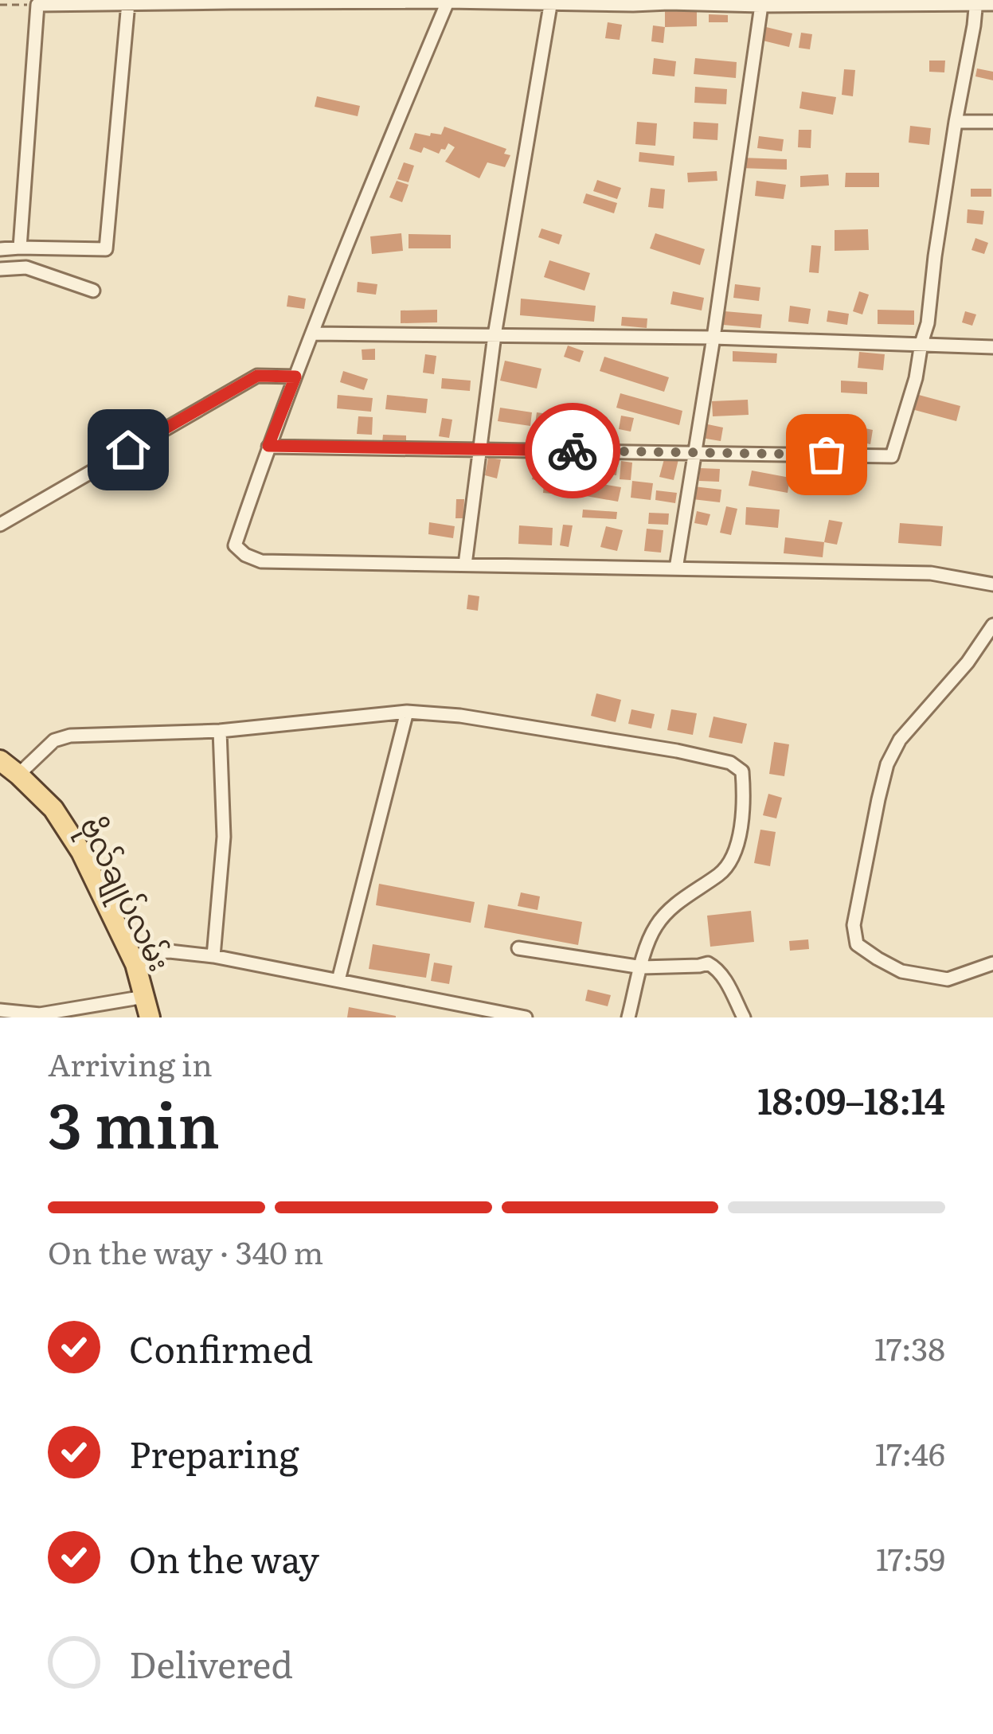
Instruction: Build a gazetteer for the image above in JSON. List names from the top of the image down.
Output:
{
  "streets": {
    "main road": ["ဗိုလ်ချုပ်လမ်း"]
  },
  "page": {
    "heading": ["3 min", "Arriving in", "18:09–18:14"],
    "bar": "On the way · 340 m",
    "list": [
      ["Confirmed", "17:38"],
      ["Preparing", "17:46"],
      ["On the way", "17:59"],
      "Delivered"
    ]
  }
}
